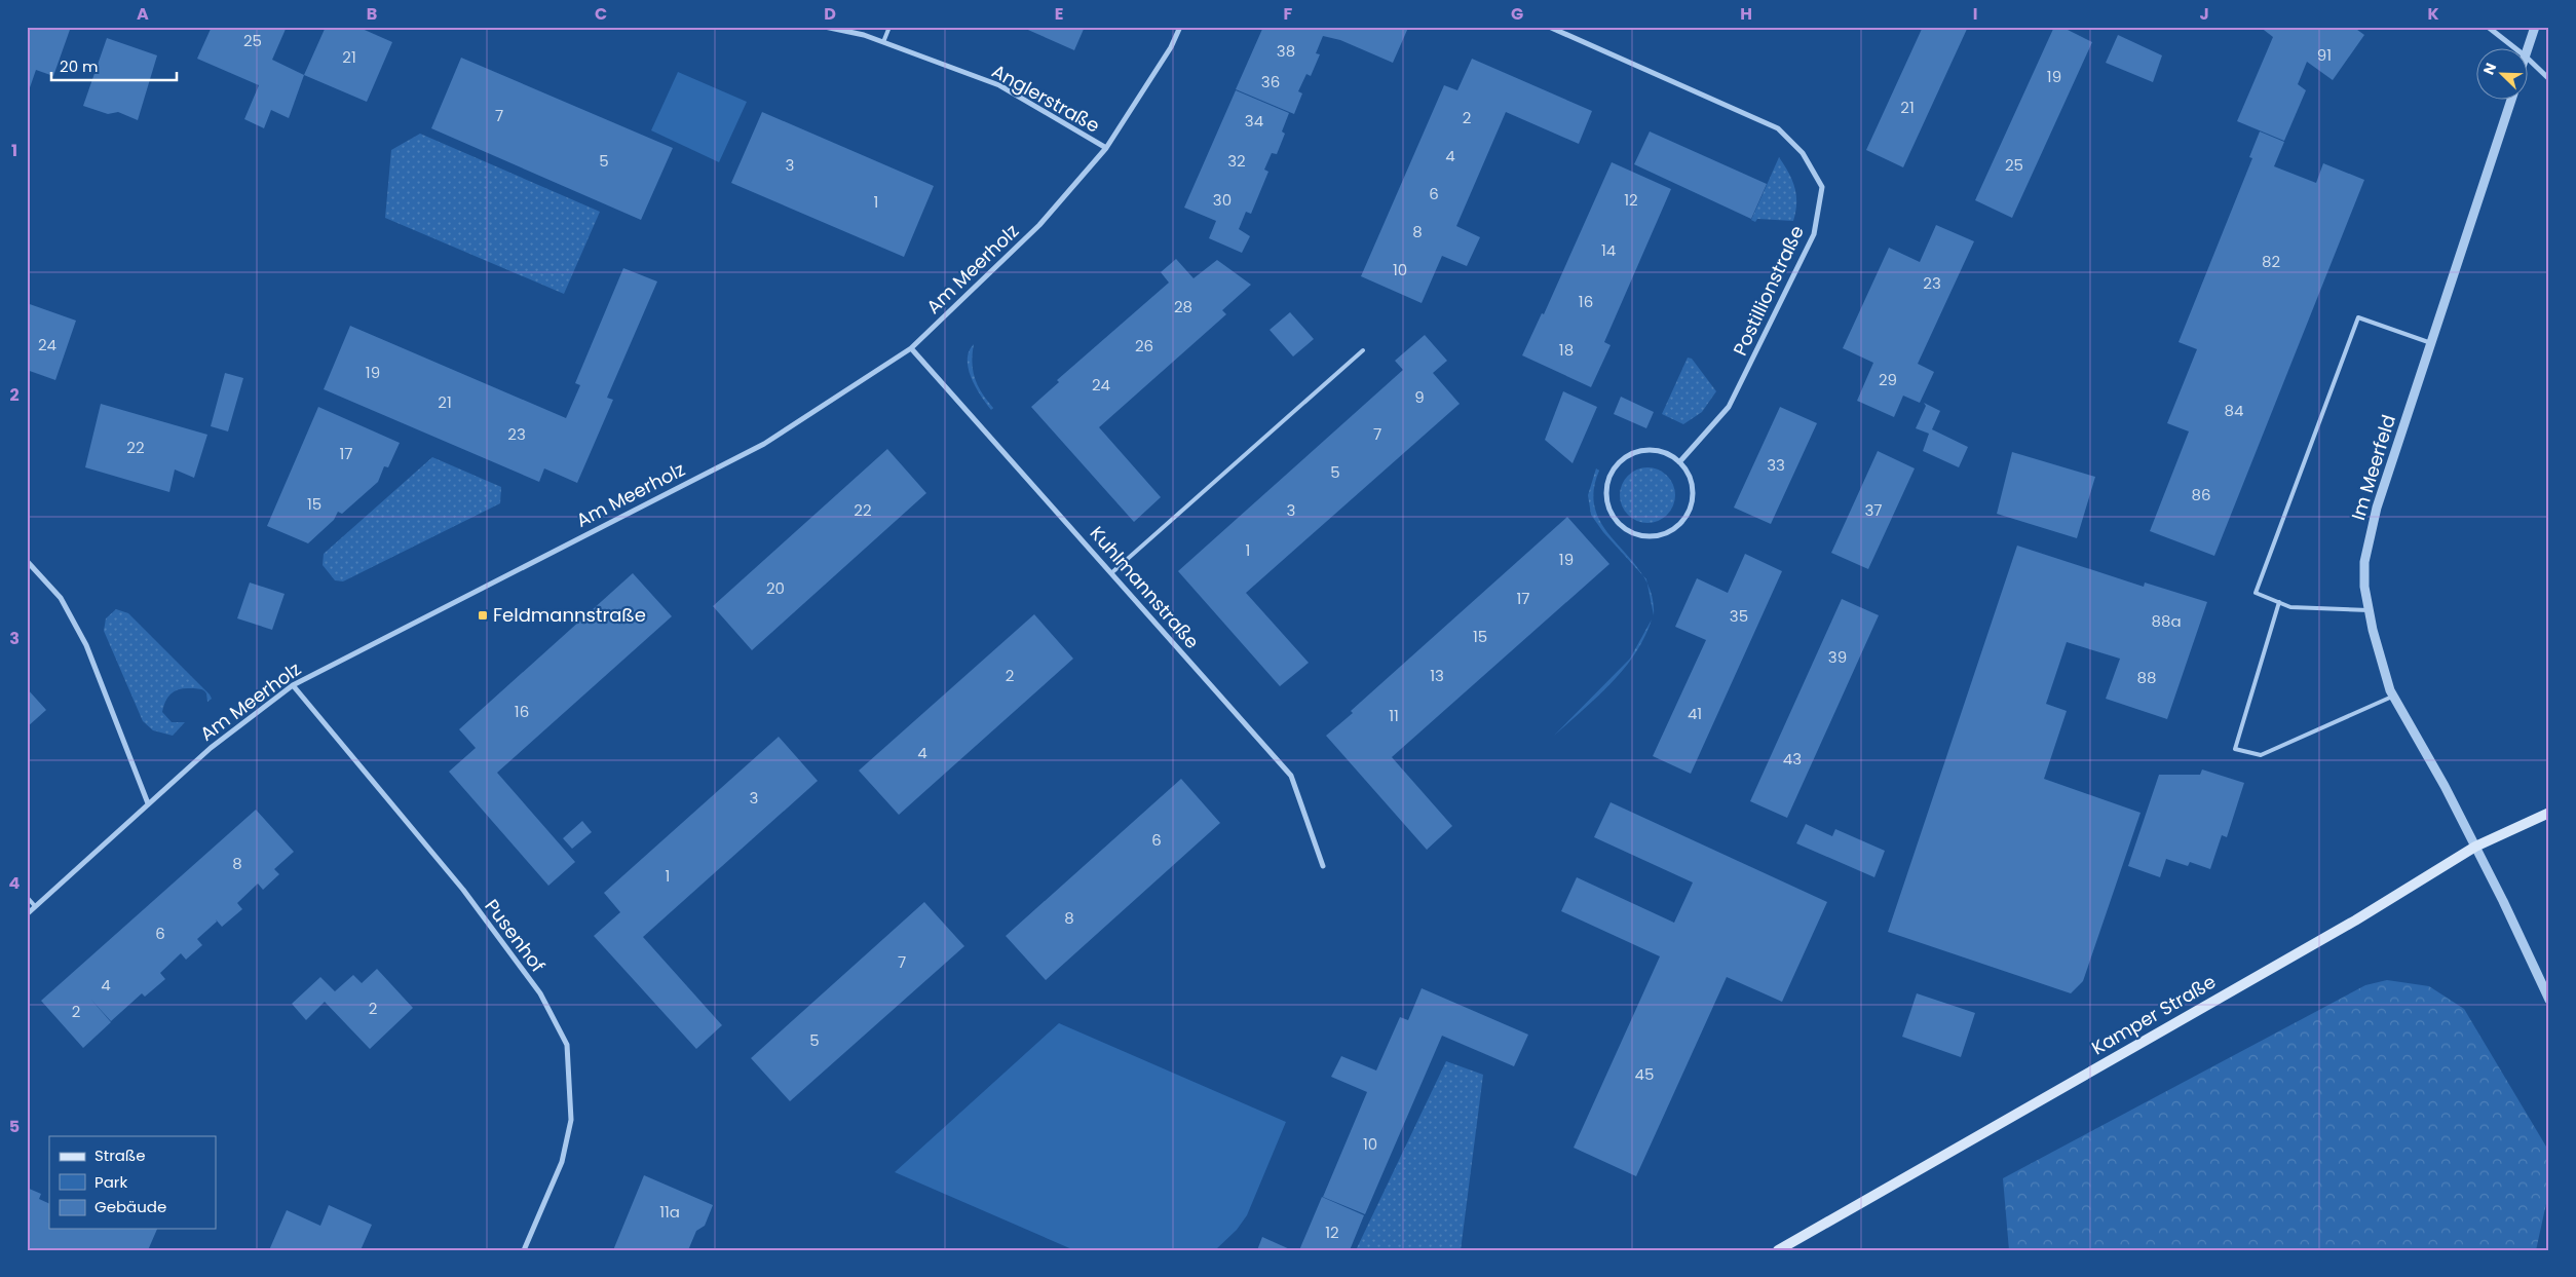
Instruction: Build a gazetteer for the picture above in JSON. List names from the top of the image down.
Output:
{
  "streets": {
    "main road": ["Kamper Straße"],
    "street": [
      "Anglerstraße",
      "Am Meerholz",
      "Postillionstraße",
      "Im Meerfeld",
      "Kuhlmannstraße",
      "Pusenhof"
    ]
  },
  "crossings": [
    ["Anglerstraße", "Am Meerholz"],
    ["Am Meerholz", "Kuhlmannstraße"],
    ["Am Meerholz", "Pusenhof"],
    ["Im Meerfeld", "Kamper Straße"]
  ],
  "places": {
    "transit": ["Feldmannstraße"]
  },
  "house_numbers": [
    "25",
    "38",
    "91",
    "21",
    "19",
    "36",
    "21",
    "7",
    "2",
    "34",
    "4",
    "5",
    "32",
    "3",
    "25",
    "6",
    "30",
    "12",
    "1",
    "8",
    "14",
    "82",
    "10",
    "23",
    "16",
    "28",
    "24",
    "26",
    "18",
    "19",
    "29",
    "24",
    "9",
    "21",
    "84",
    "23",
    "7",
    "22",
    "17",
    "33",
    "5",
    "86",
    "15",
    "22",
    "3",
    "37",
    "1",
    "19",
    "20",
    "17",
    "35",
    "88a",
    "15",
    "39",
    "2",
    "13",
    "88",
    "16",
    "41",
    "11",
    "4",
    "43",
    "3",
    "6",
    "8",
    "1",
    "8",
    "6",
    "7",
    "4",
    "2",
    "2",
    "5",
    "45",
    "10",
    "11a",
    "12"
  ],
  "legend": ["Straße", "Park", "Gebäude"],
  "scale_bar": "20 m",
  "north": "top left",
  "grid": {
    "columns": [
      "A",
      "B",
      "C",
      "D",
      "E",
      "F",
      "G",
      "H",
      "I",
      "J",
      "K"
    ],
    "rows": [
      "1",
      "2",
      "3",
      "4",
      "5"
    ]
  }
}
